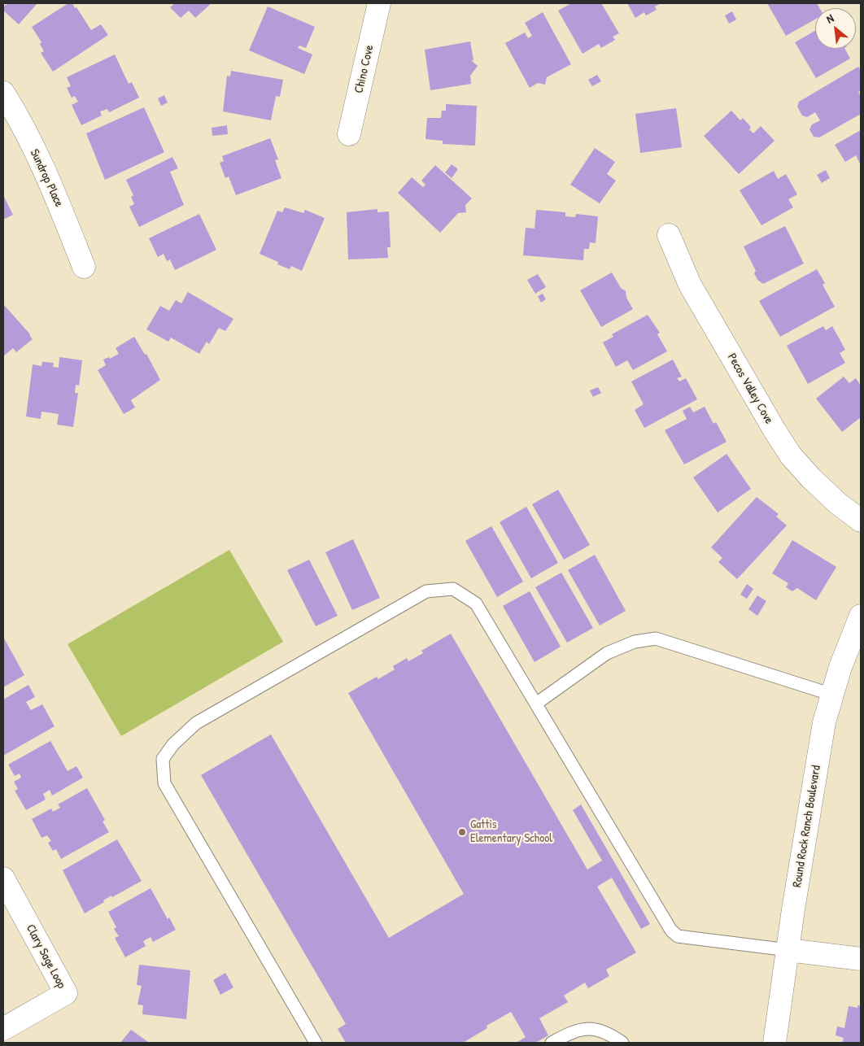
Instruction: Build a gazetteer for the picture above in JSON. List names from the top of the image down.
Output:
{
  "streets": {
    "street": [
      "Chino Cove",
      "Sundrop Place",
      "Pecos Valley Cove",
      "Round Rock Ranch Boulevard",
      "Clary Sage Loop"
    ]
  },
  "places": ["Gattis Elementary School"],
  "north": "top left"
}
